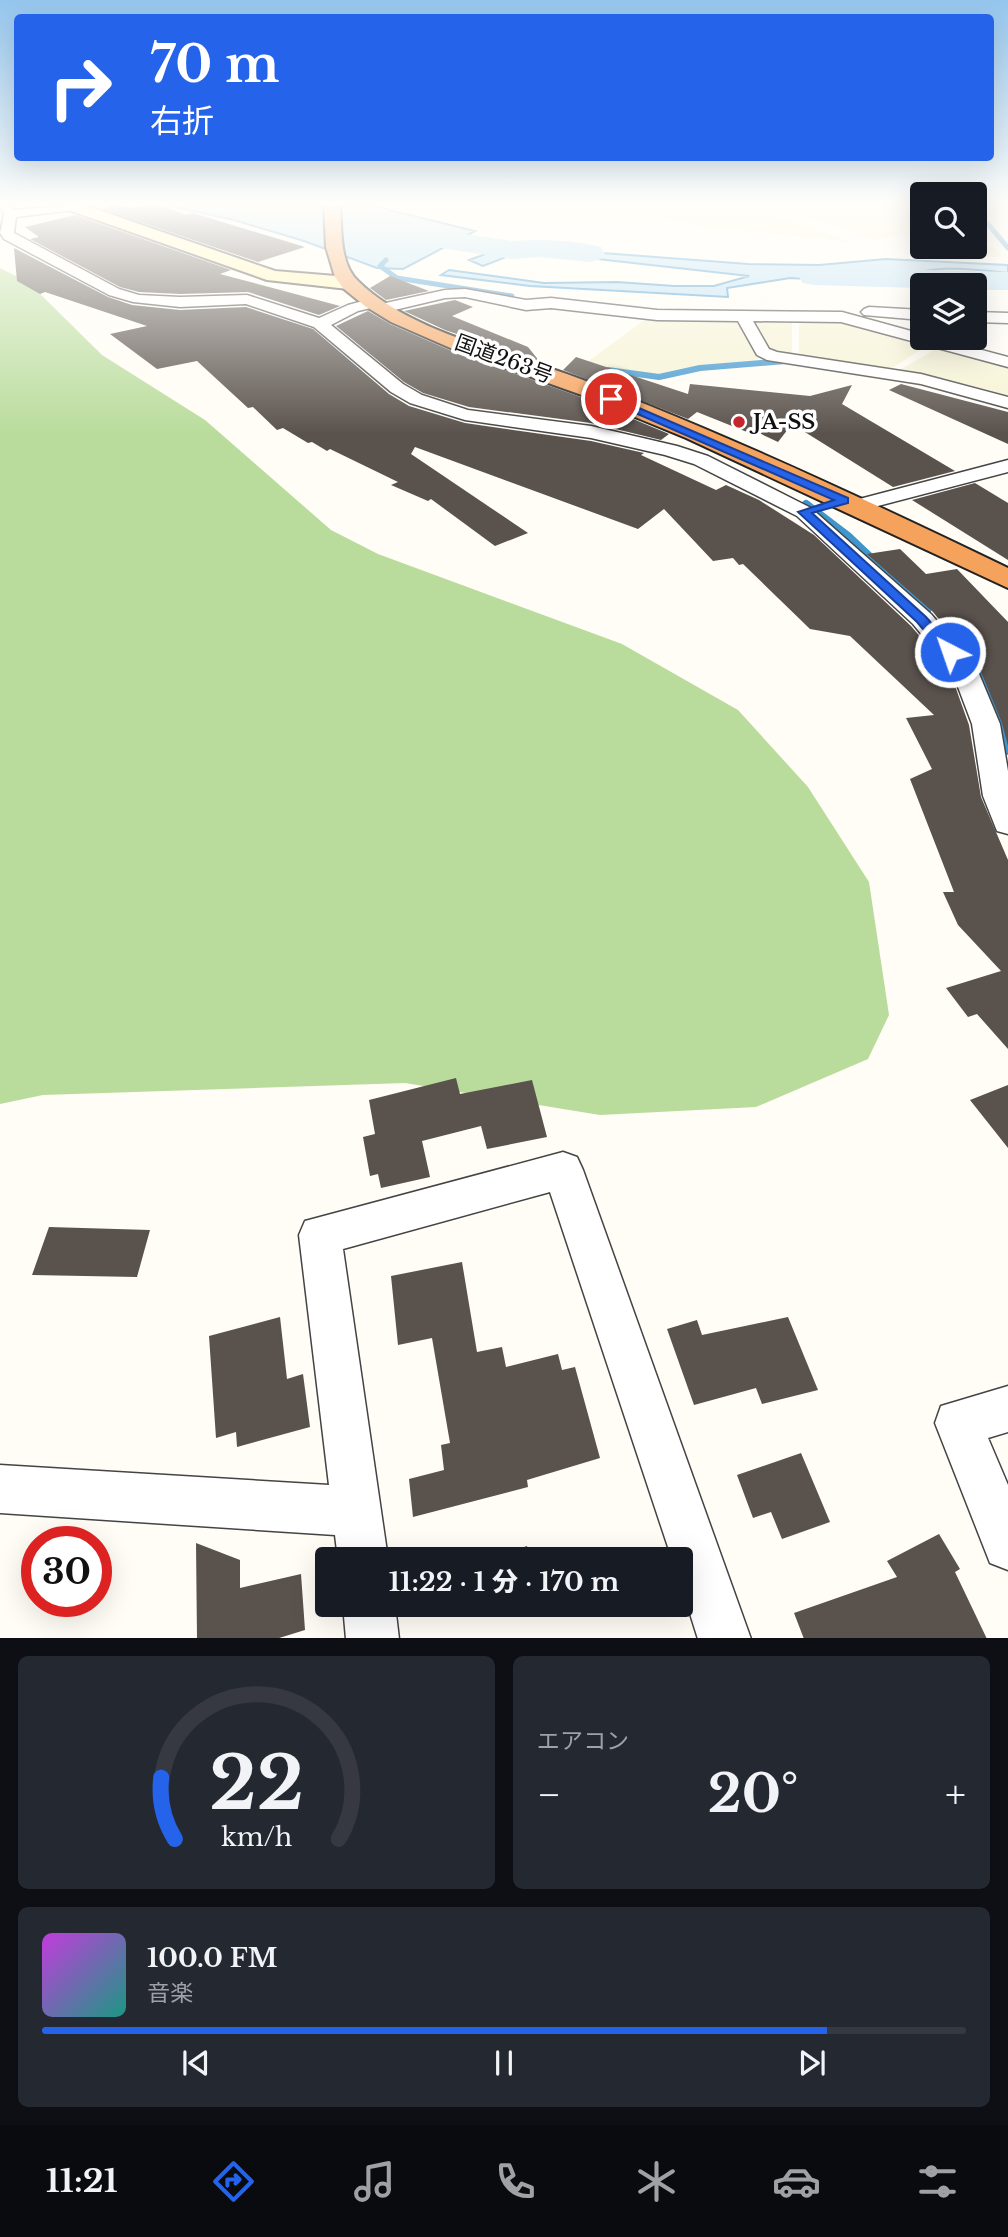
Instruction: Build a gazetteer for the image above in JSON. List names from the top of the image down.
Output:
{
  "streets": {
    "highway": ["国道263号"]
  },
  "places": ["JA-SS"],
  "page": {
    "turn": ["70 m", "右折"],
    "limit": "30",
    "trip": "11:22 · 1 分 · 170 m",
    "tile": "エアコン",
    "heat": ["−", "20°", "+"],
    "song": ["100.0 FM", "音楽"],
    "tabs": "11:21",
    "gauge": ["22", "km/h"]
  }
}
